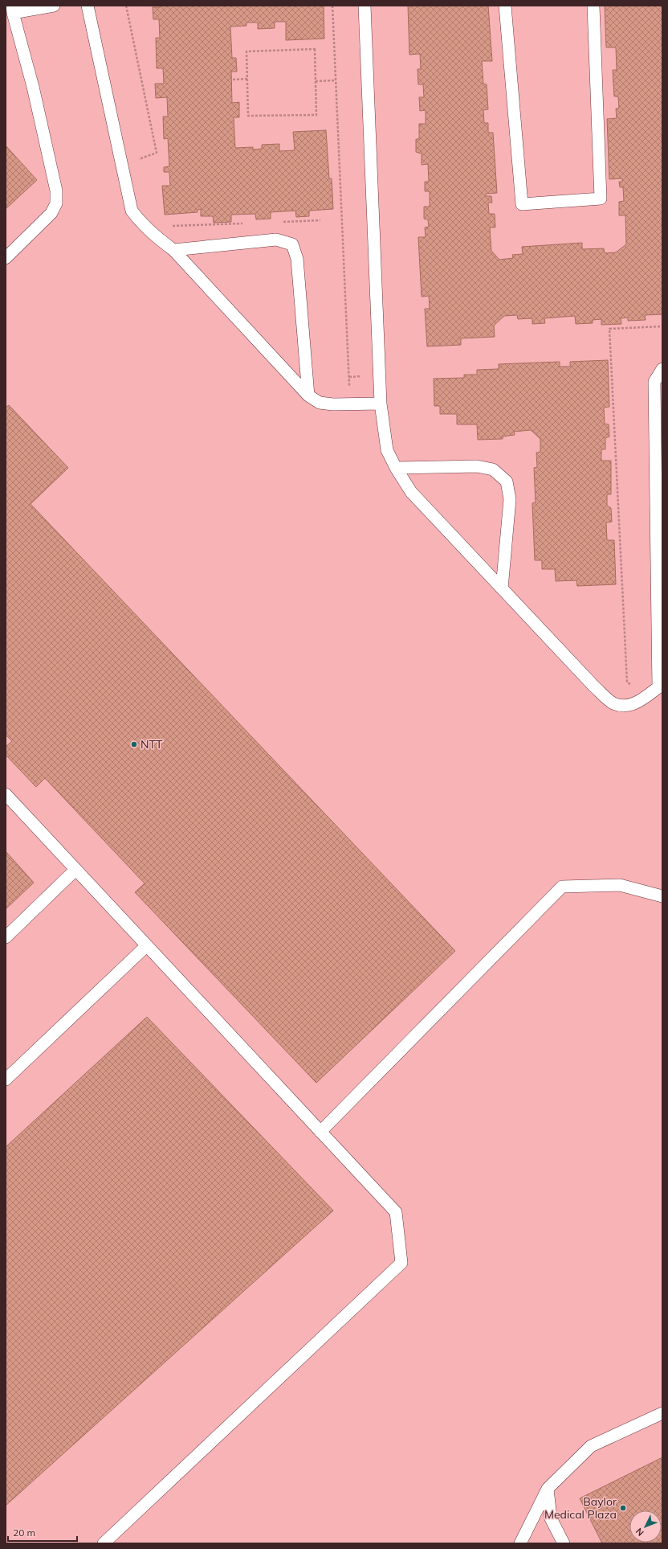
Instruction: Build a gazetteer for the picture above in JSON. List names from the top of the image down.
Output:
{
  "places": ["NTT", "Baylor Medical Plaza"],
  "scale_bar": "20 m",
  "north": "bottom left"
}
